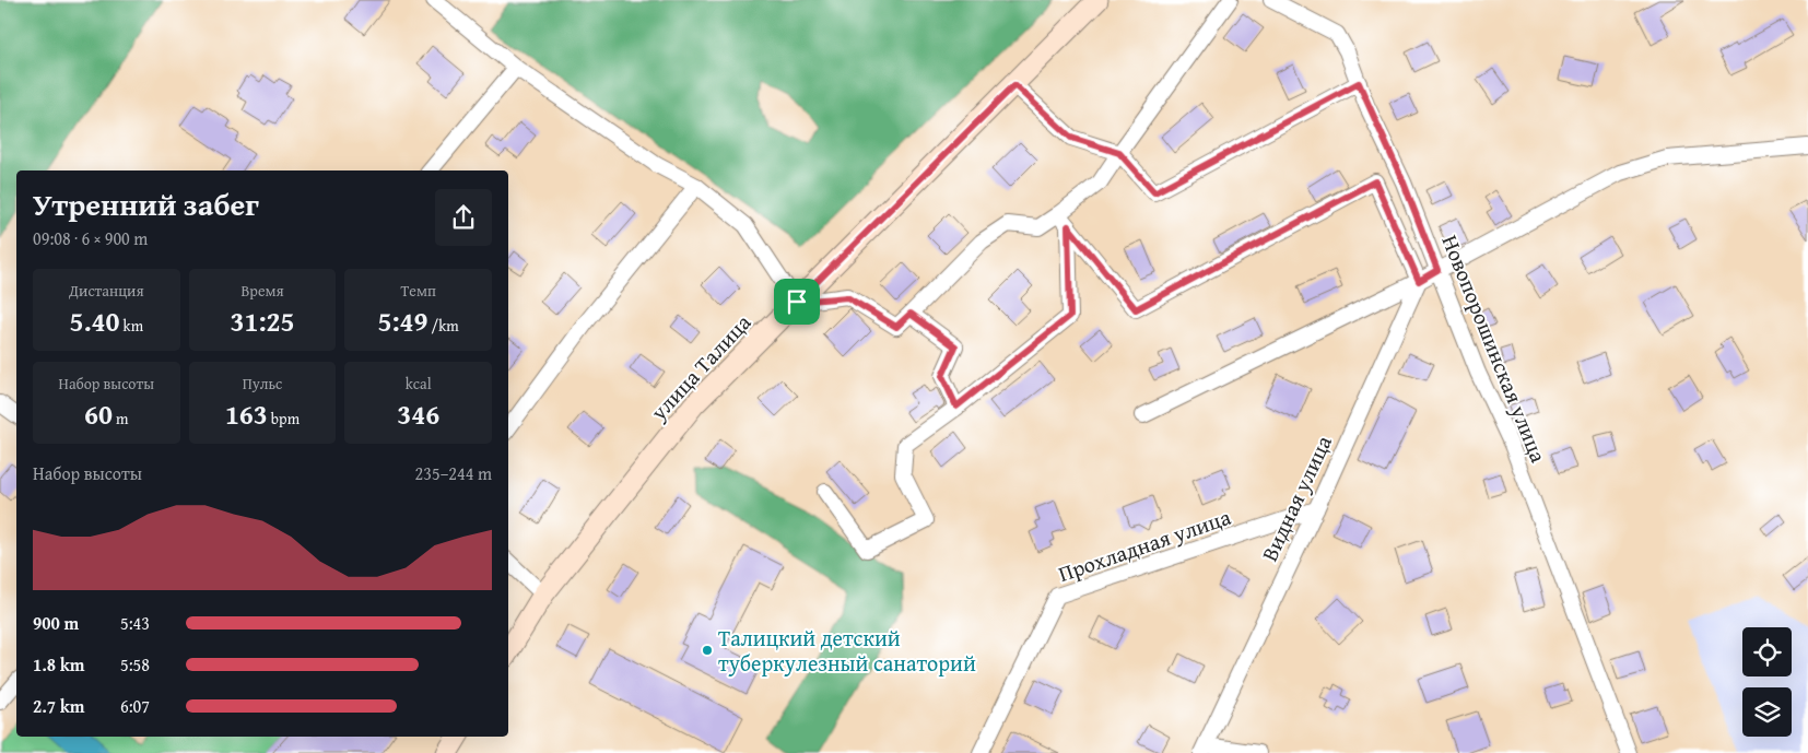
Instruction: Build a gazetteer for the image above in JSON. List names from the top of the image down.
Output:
{
  "streets": {
    "street": [
      "Новопорошинская улица",
      "улица Талица",
      "Видная улица",
      "Прохладная улица"
    ]
  },
  "crossings": [
    ["Видная улица", "Прохладная улица"]
  ],
  "places": ["Талицкий детский туберкулезный санаторий"],
  "page": {
    "heading": ["Утренний забег", "09:08 · 6 × 900 m"],
    "stats": [
      ["Дистанция", "5.40 km"],
      ["Время", "31:25"],
      ["Темп", "5:49 /km"],
      ["Набор высоты", "60 m"],
      ["Пульс", "163 bpm"],
      ["kcal", "346"]
    ],
    "chart": ["Набор высоты", "235–244 m"],
    "list": [
      {
        "name": "900 m",
        "note": "5:43"
      },
      {
        "name": "1.8 km",
        "note": "5:58"
      },
      {
        "name": "2.7 km",
        "note": "6:07"
      }
    ]
  }
}
